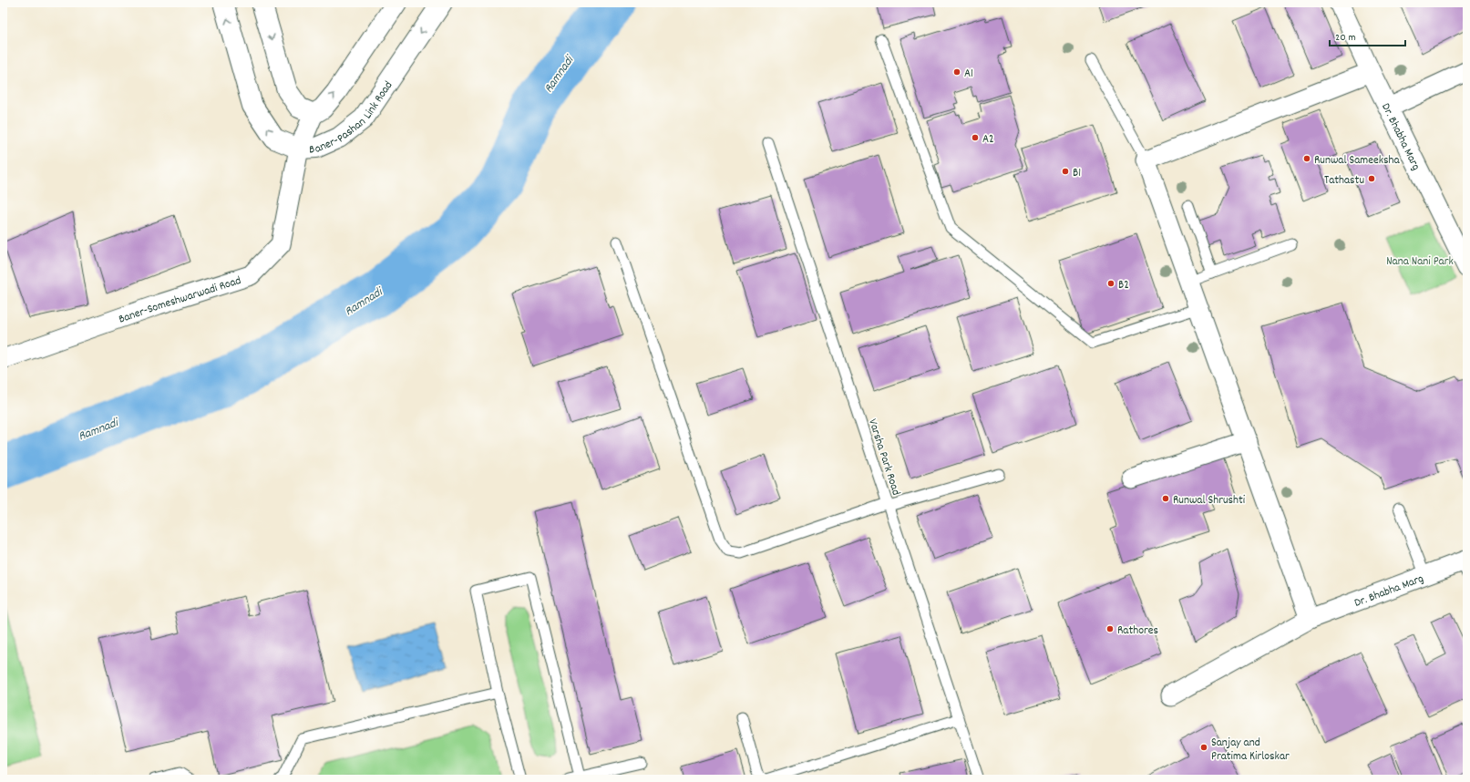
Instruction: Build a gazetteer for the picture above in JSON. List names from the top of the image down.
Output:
{
  "streets": {
    "street": ["Baner-Pashan Link Road", "Dr. Bhabha Marg", "Baner-Someshwarwadi Road"],
    "lane": ["Varsha Park Road"]
  },
  "crossings": [
    ["Baner-Pashan Link Road", "Baner-Someshwarwadi Road"]
  ],
  "water": ["Ramnadi"],
  "parks": ["Nana Nani Park"],
  "places": [
    "A1",
    "A2",
    "Runwal Sameeksha",
    "B1",
    "Tathastu",
    "B2",
    "Runwal Shrushti",
    "Rathores",
    "Sanjay and Pratima Kirloskar"
  ],
  "scale_bar": "20 m"
}
